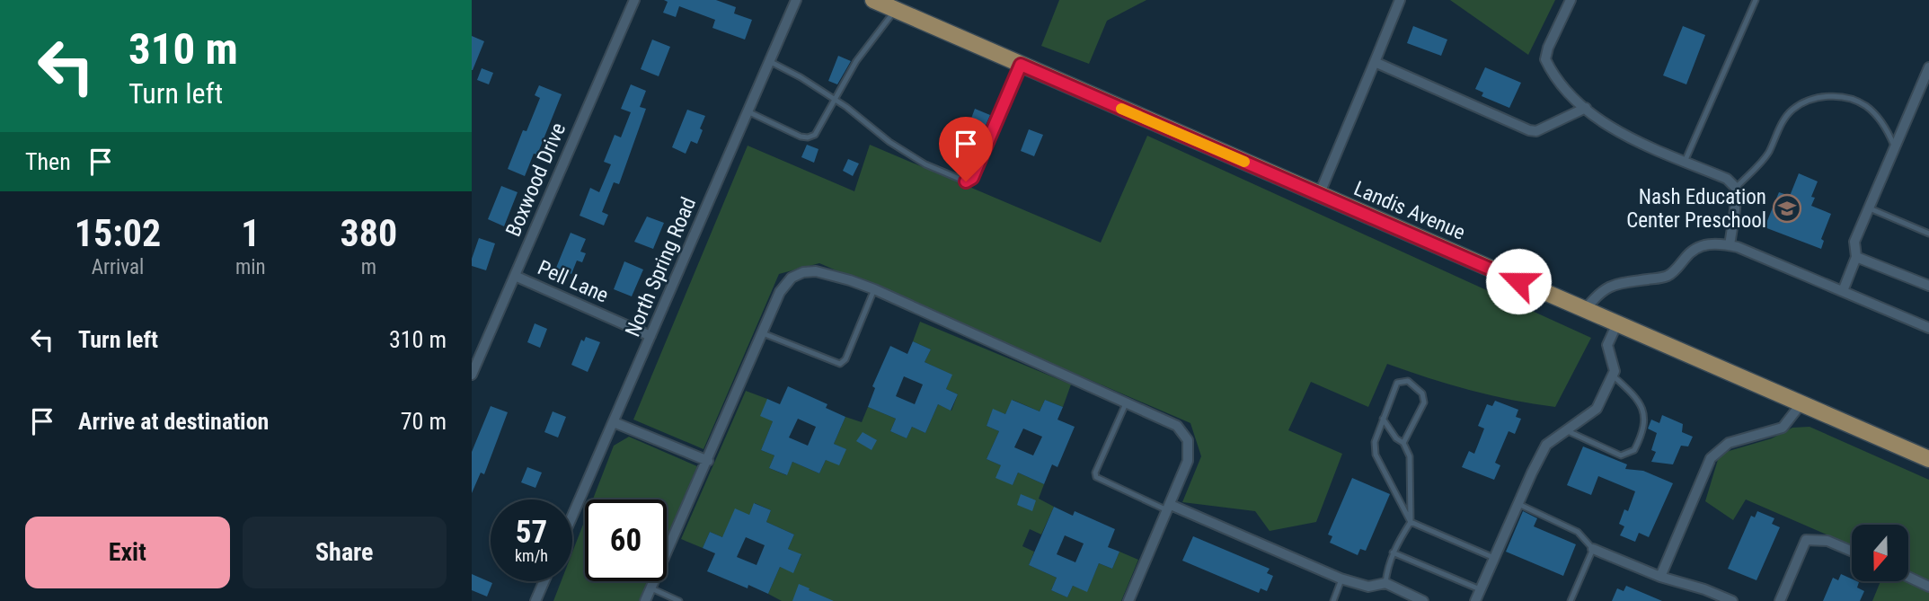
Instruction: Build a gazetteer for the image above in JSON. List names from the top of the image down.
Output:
{
  "streets": {
    "main road": ["Landis Avenue"],
    "street": ["Boxwood Drive", "North Spring Road", "Pell Lane"]
  },
  "crossings": [
    ["Boxwood Drive", "Pell Lane"],
    ["North Spring Road", "Pell Lane"]
  ],
  "places": {
    "school or university": ["Nash Education Center Preschool"]
  },
  "north": "bottom",
  "page": {
    "turn": ["310 m", "Turn left"],
    "then": "Then",
    "eta": [
      "15:02",
      "Arrival",
      "1",
      "min",
      "380",
      "m"
    ],
    "list": [
      {
        "name": "Turn left",
        "value": "310 m"
      },
      {
        "name": "Arrive at destination",
        "value": "70 m"
      }
    ],
    "speed": "57 km/h",
    "limit": "60",
    "buttons": ["Exit", "Share"]
  }
}
